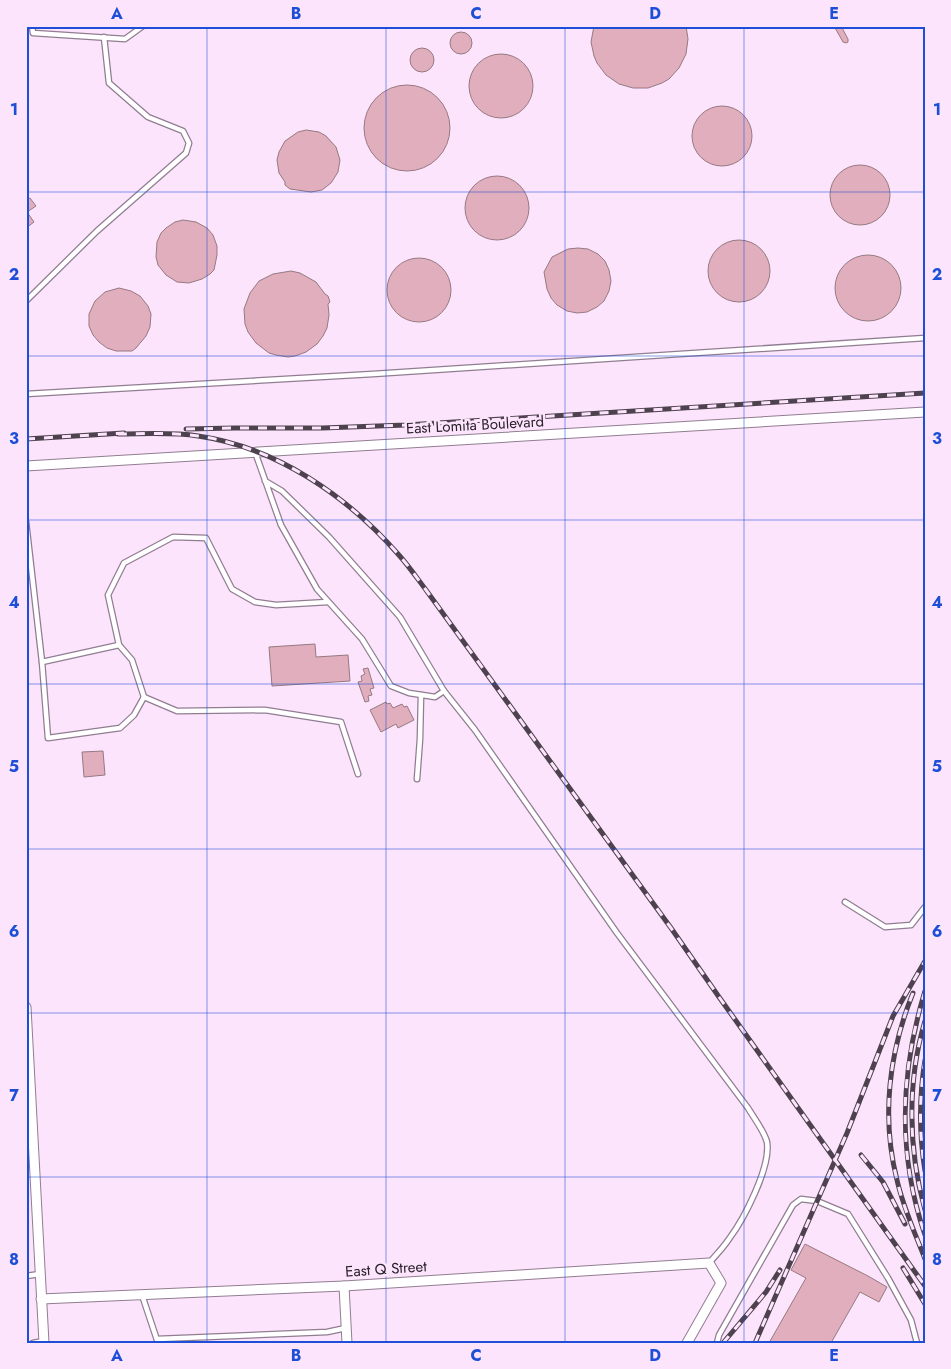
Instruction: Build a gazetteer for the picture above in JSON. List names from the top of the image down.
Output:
{
  "streets": {
    "street": ["East Lomita Boulevard", "East Q Street"]
  },
  "grid": {
    "columns": [
      "A",
      "B",
      "C",
      "D",
      "E"
    ],
    "rows": [
      "1",
      "2",
      "3",
      "4",
      "5",
      "6",
      "7",
      "8"
    ]
  }
}
